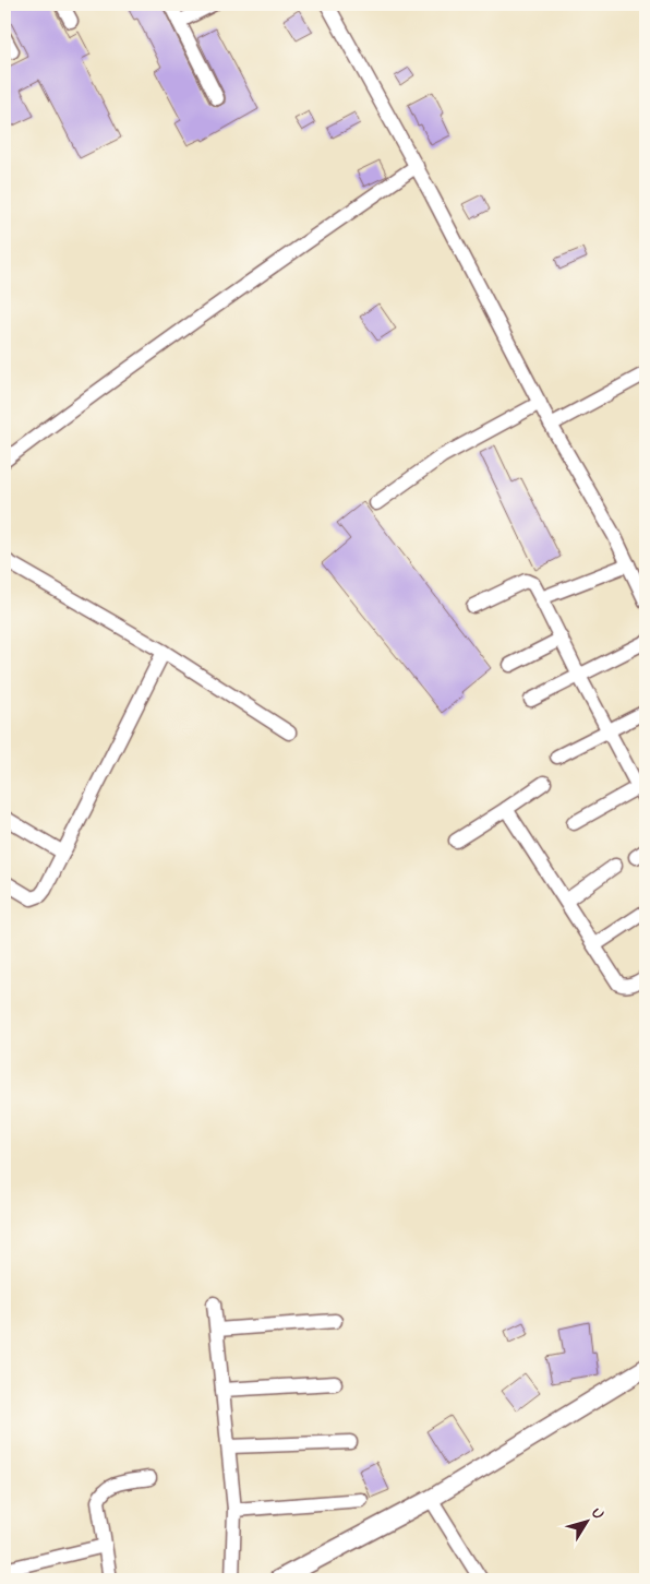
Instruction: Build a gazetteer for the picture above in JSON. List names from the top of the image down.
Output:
{
  "north": "top right"
}
